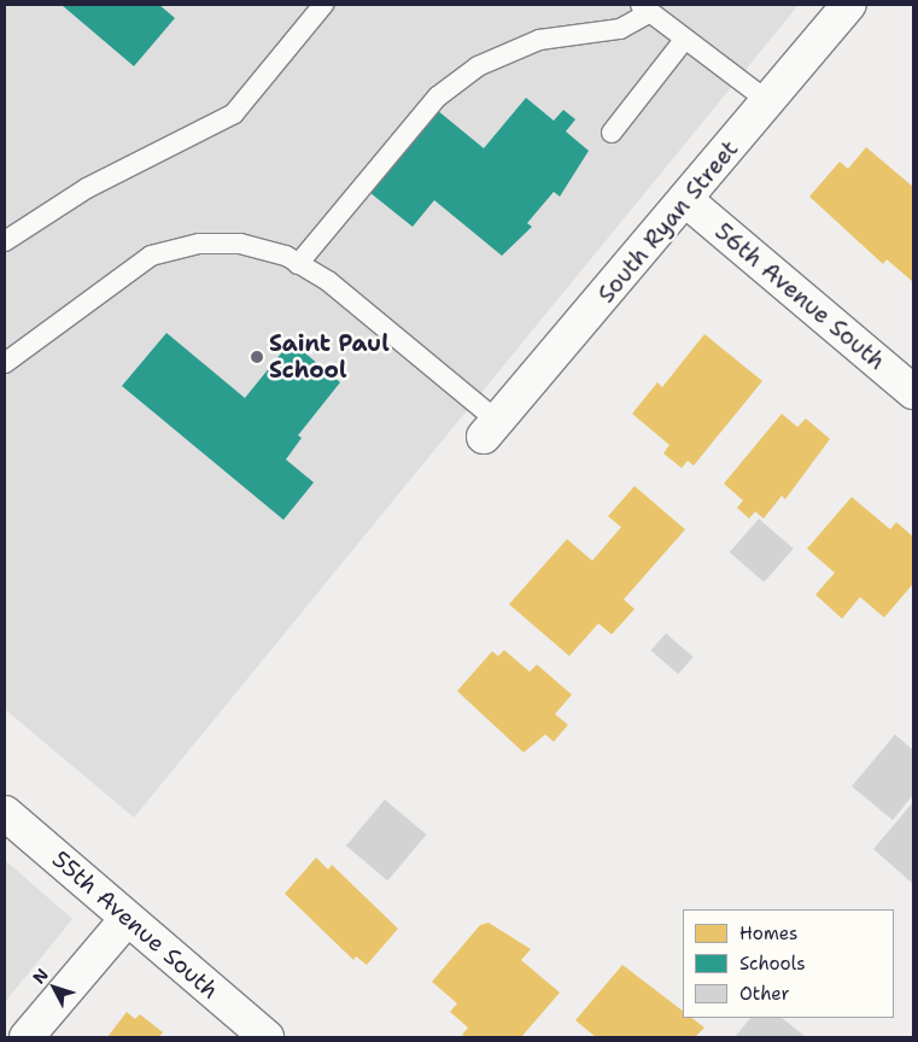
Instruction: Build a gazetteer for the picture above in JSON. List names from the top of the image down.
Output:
{
  "streets": {
    "street": ["South Ryan Street", "56th Avenue South", "55th Avenue South"]
  },
  "crossings": [
    ["South Ryan Street", "56th Avenue South"]
  ],
  "places": ["Saint Paul School"],
  "legend": ["Homes", "Schools", "Other"],
  "north": "top left"
}
